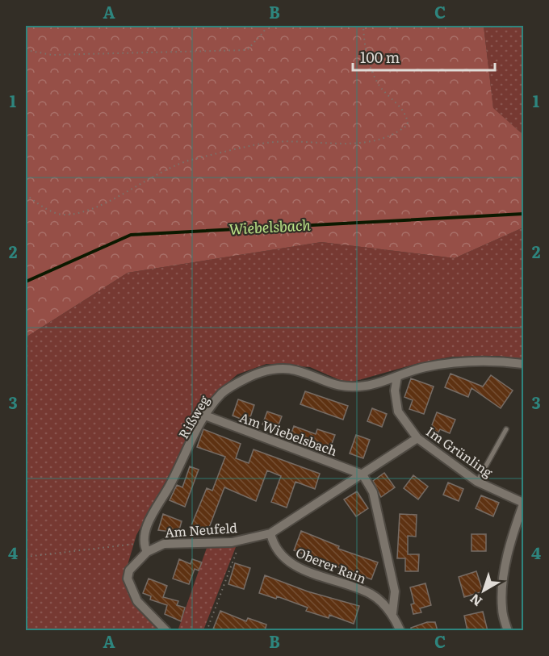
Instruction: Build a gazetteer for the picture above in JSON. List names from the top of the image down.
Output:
{
  "streets": {
    "street": [
      "Rißweg",
      "Am Wiebelsbach",
      "Im Grünling",
      "Am Neufeld",
      "Oberer Rain"
    ]
  },
  "crossings": [
    ["Rißweg", "Am Wiebelsbach"],
    ["Rißweg", "Im Grünling"],
    ["Rißweg", "Am Neufeld"],
    ["Am Wiebelsbach", "Am Neufeld"],
    ["Am Wiebelsbach", "Oberer Rain"],
    ["Im Grünling", "Am Neufeld"],
    ["Am Neufeld", "Oberer Rain"]
  ],
  "water": ["Wiebelsbach"],
  "scale_bar": "100 m",
  "north": "bottom left",
  "grid": {
    "columns": ["A", "B", "C"],
    "rows": [
      "1",
      "2",
      "3",
      "4"
    ]
  }
}
